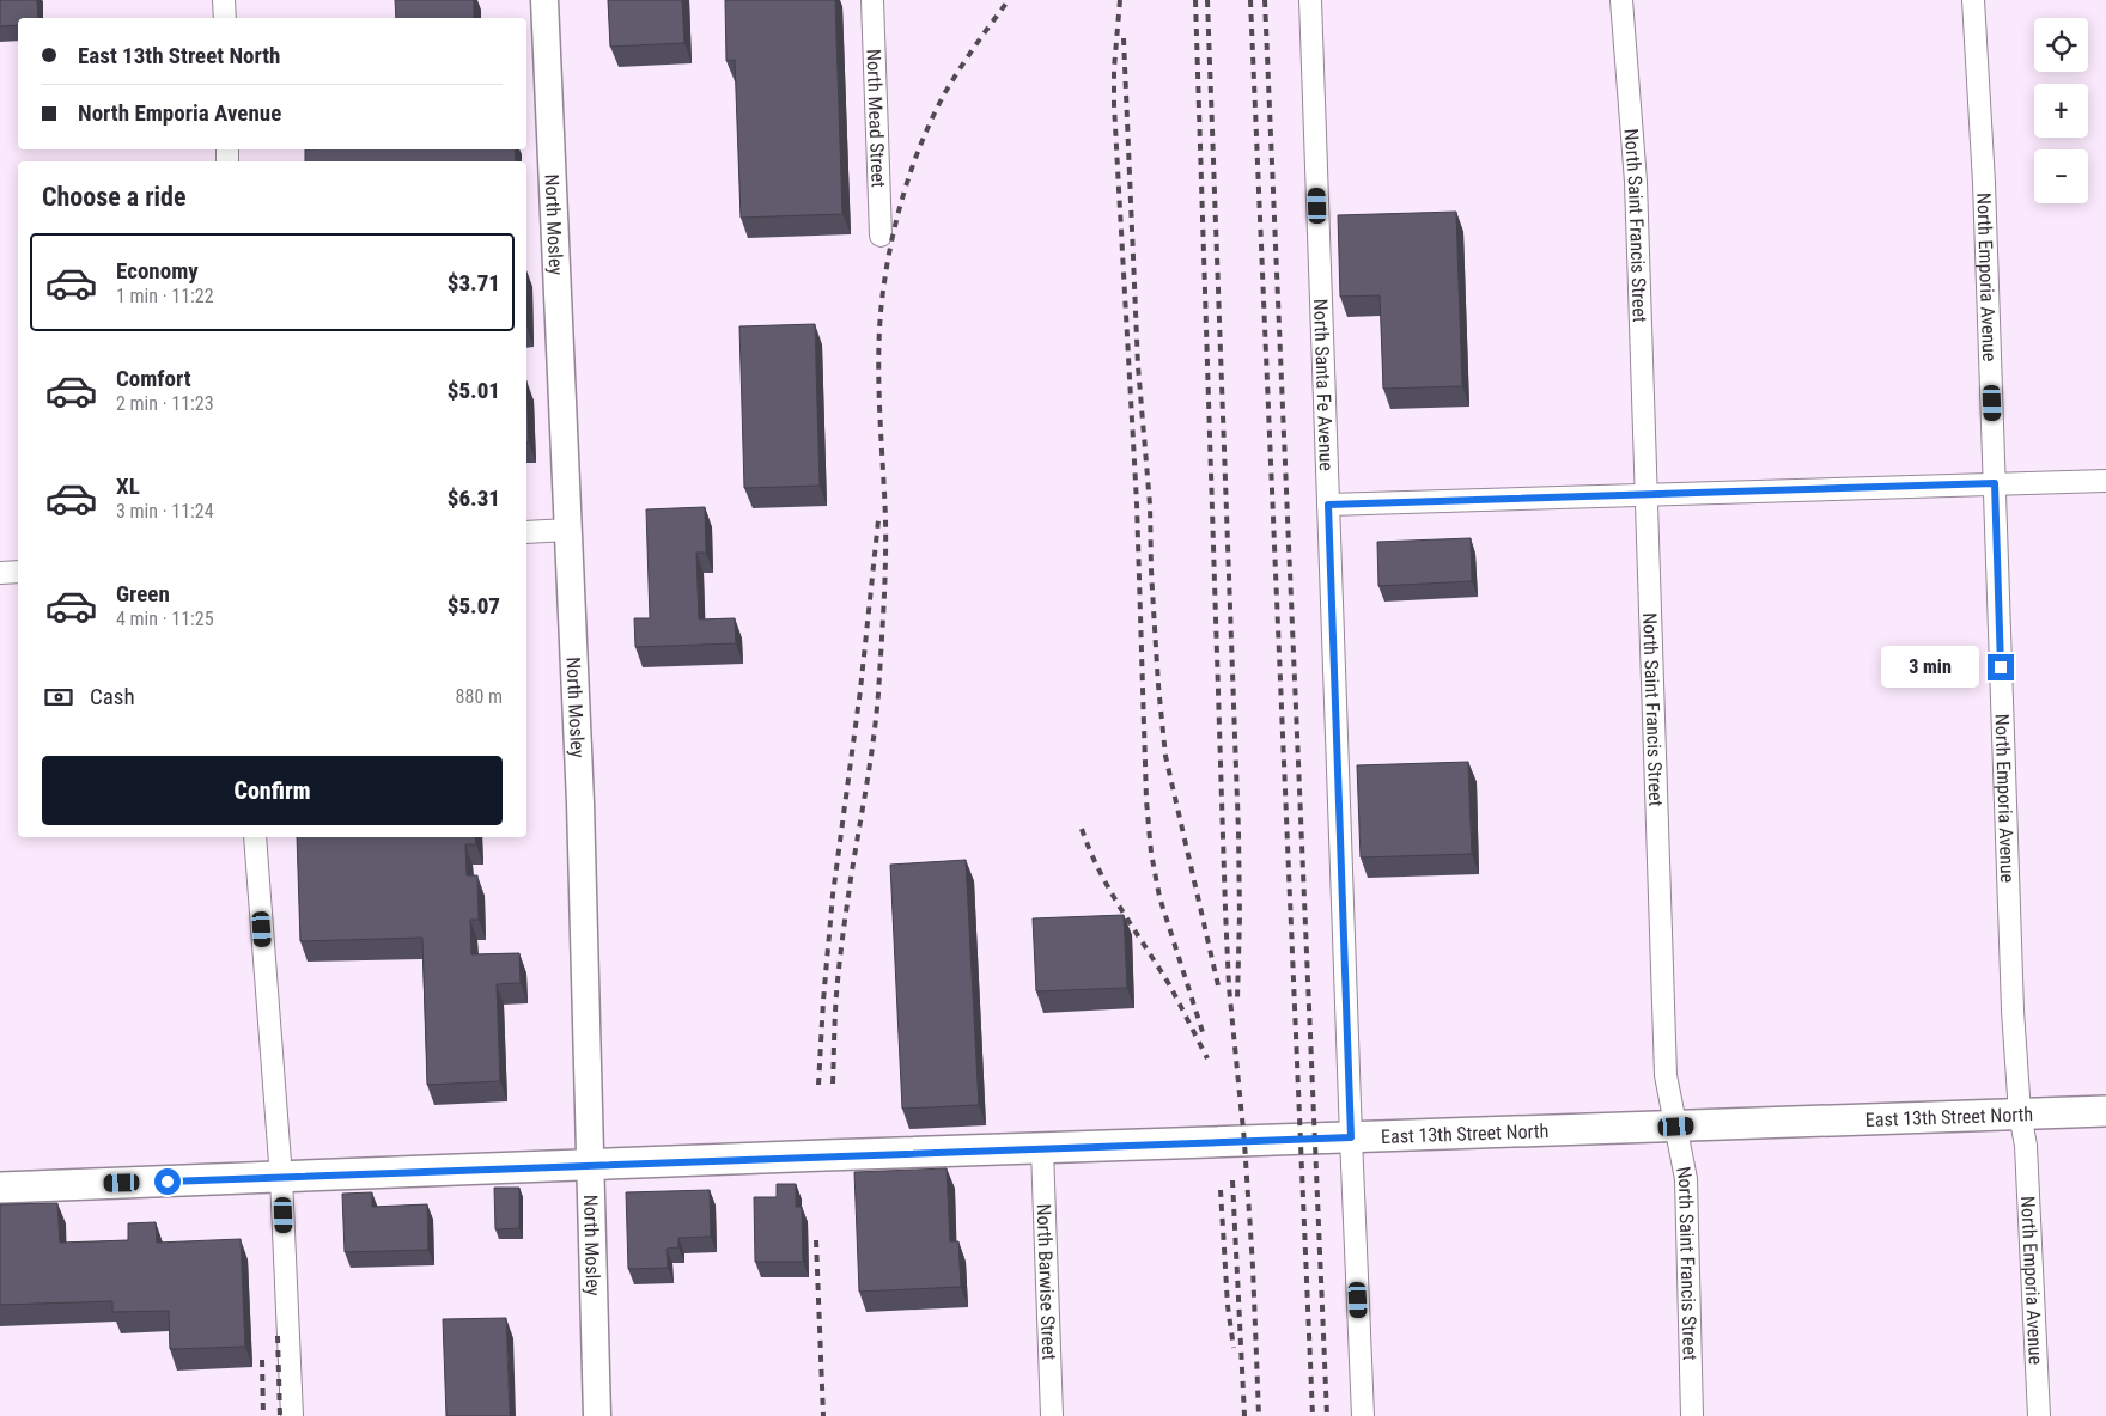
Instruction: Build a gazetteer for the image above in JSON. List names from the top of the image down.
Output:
{
  "streets": {
    "main road": ["East 13th Street North"],
    "street": [
      "North Mead Street",
      "North Mosley",
      "North Saint Francis Street",
      "North Emporia Avenue",
      "North Santa Fe Avenue",
      "North Barwise Street"
    ]
  },
  "crossings": [
    ["North Mosley", "East 13th Street North"],
    ["North Saint Francis Street", "East 13th Street North"],
    ["North Emporia Avenue", "East 13th Street North"],
    ["North Santa Fe Avenue", "East 13th Street North"],
    ["East 13th Street North", "North Barwise Street"]
  ],
  "page": {
    "map_buttons": ["+", "−"],
    "banner": ["East 13th Street North", "North Emporia Avenue"],
    "heading": "Choose a ride",
    "list": [
      {
        "name": "Economy",
        "note": "1 min · 11:22",
        "value": "$3.71"
      },
      {
        "name": "Comfort",
        "note": "2 min · 11:23",
        "value": "$5.01"
      },
      {
        "name": "XL",
        "note": "3 min · 11:24",
        "value": "$6.31"
      },
      {
        "name": "Green",
        "note": "4 min · 11:25",
        "value": "$5.07"
      }
    ],
    "bubble": "3 min",
    "pay": ["Cash", "880 m"],
    "buttons": "Confirm"
  }
}
